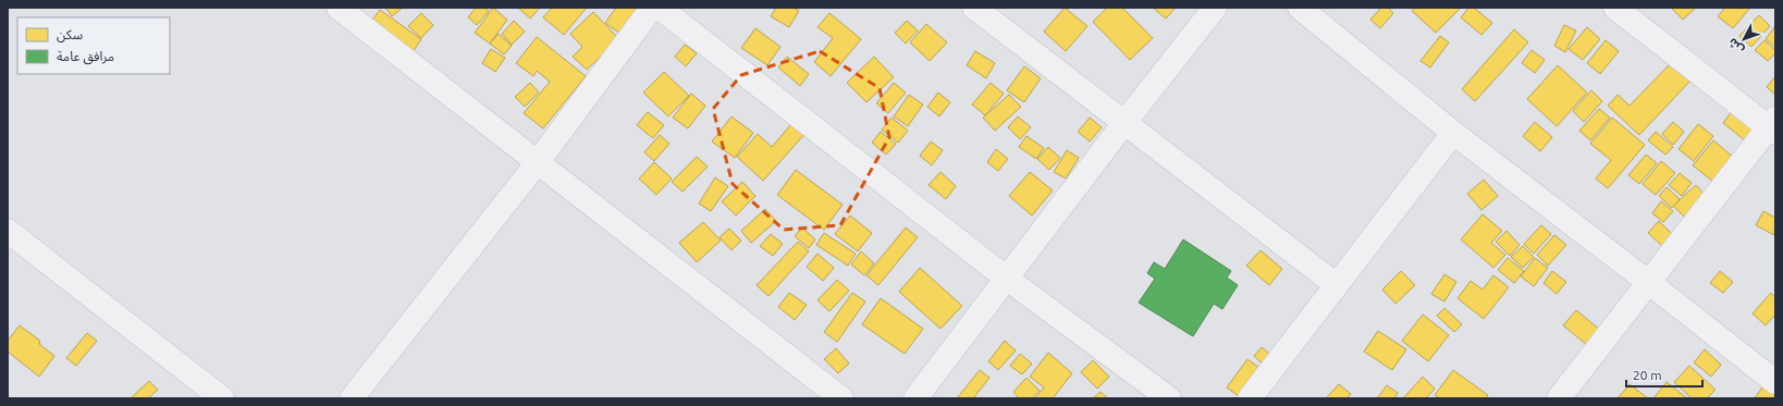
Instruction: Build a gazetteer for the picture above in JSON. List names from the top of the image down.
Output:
{
  "legend": ["سكن", "مرافق عامة"],
  "scale_bar": "20 m",
  "north": "bottom left"
}
